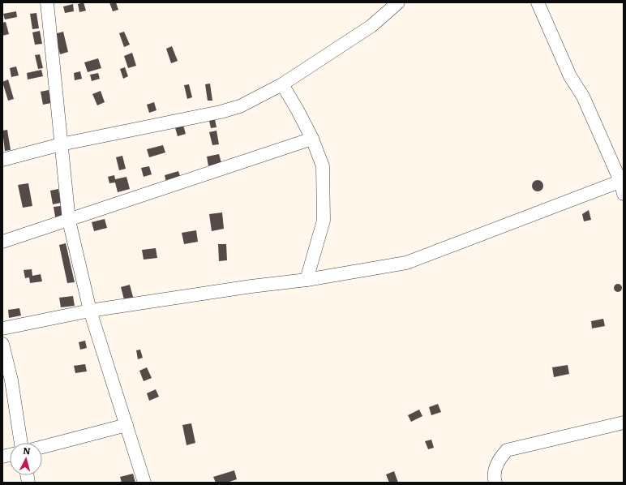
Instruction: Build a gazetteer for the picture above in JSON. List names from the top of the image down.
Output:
{
  "north": "top"
}
